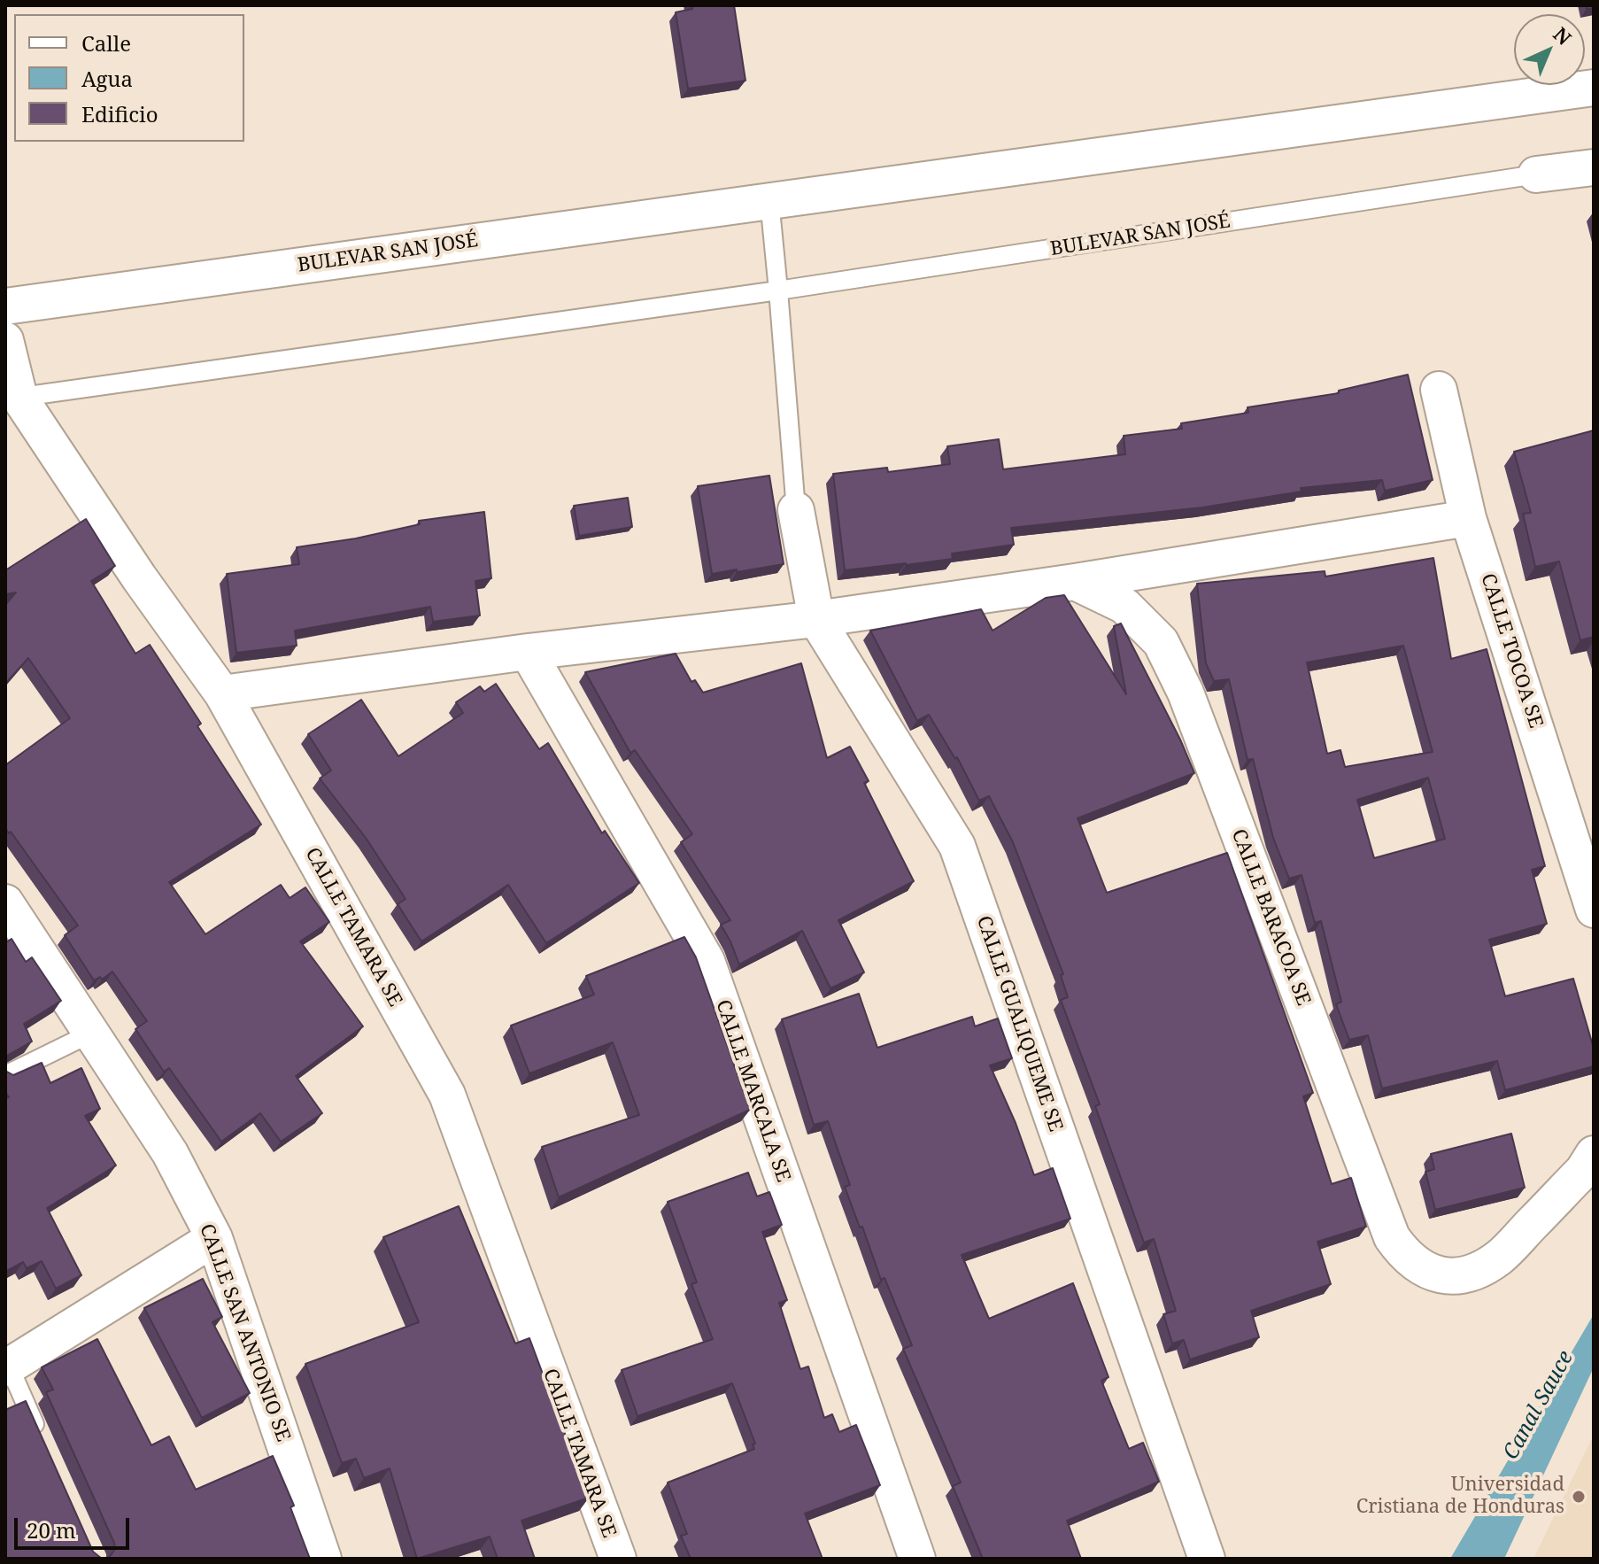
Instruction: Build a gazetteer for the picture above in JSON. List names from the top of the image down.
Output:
{
  "streets": {
    "street": [
      "BULEVAR SAN JOSÉ",
      "CALLE TOCOA SE",
      "CALLE BARACOA SE",
      "CALLE TAMARA SE",
      "CALLE GUALIQUEME SE",
      "CALLE MARCALA SE",
      "CALLE SAN ANTONIO SE"
    ]
  },
  "crossings": [
    ["BULEVAR SAN JOSÉ", "CALLE TAMARA SE"]
  ],
  "water": ["Canal Sauce"],
  "places": ["Universidad Cristiana de Honduras"],
  "legend": ["Calle", "Agua", "Edificio"],
  "scale_bar": "20 m",
  "north": "top right"
}
